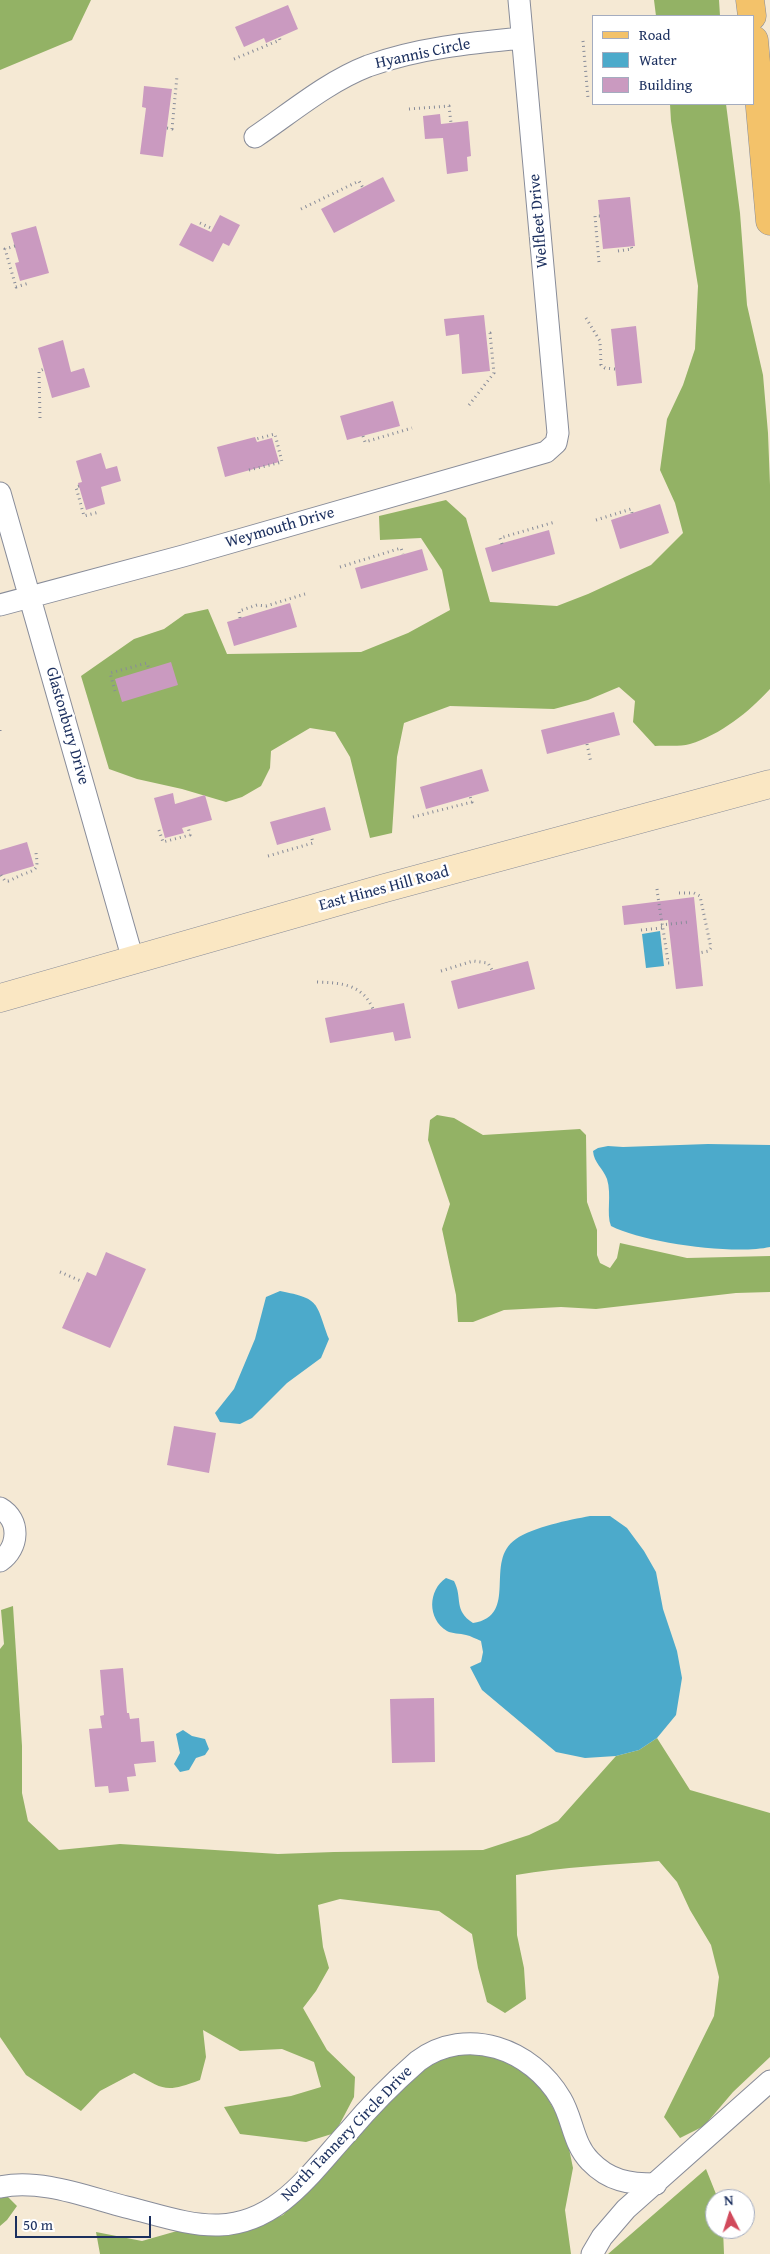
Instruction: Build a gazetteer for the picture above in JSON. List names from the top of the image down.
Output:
{
  "streets": {
    "street": [
      "Hyannis Circle",
      "Welfleet Drive",
      "Weymouth Drive",
      "Glastonbury Drive",
      "East Hines Hill Road",
      "North Tannery Circle Drive"
    ]
  },
  "crossings": [
    ["Hyannis Circle", "Welfleet Drive"],
    ["Welfleet Drive", "Weymouth Drive"],
    ["Weymouth Drive", "Glastonbury Drive"],
    ["Glastonbury Drive", "East Hines Hill Road"]
  ],
  "legend": ["Road", "Water", "Building"],
  "scale_bar": "50 m",
  "north": "top"
}
